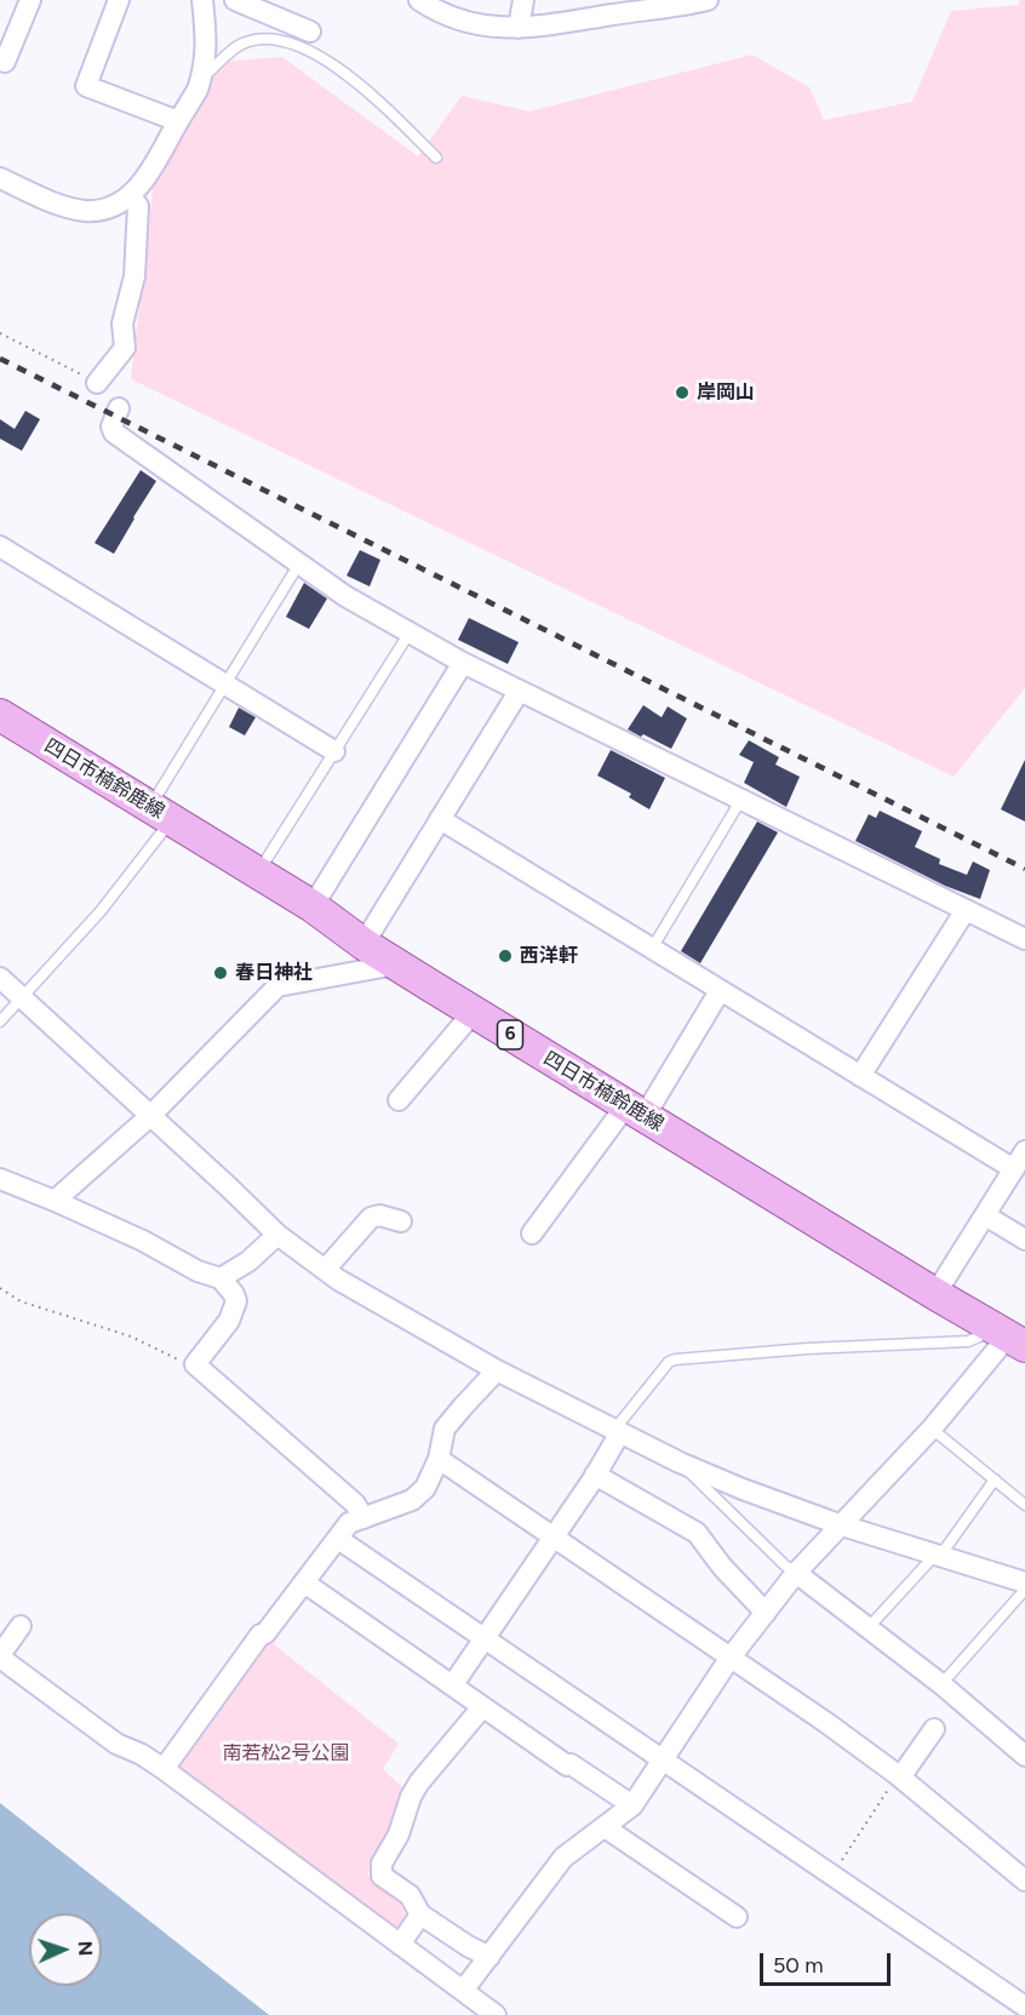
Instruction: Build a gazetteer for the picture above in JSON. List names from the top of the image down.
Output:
{
  "streets": {
    "main road": ["四日市楠鈴鹿線", "6"]
  },
  "parks": ["南若松2号公園"],
  "places": ["岸岡山", "西洋軒", "春日神社"],
  "scale_bar": "50 m",
  "north": "right"
}
